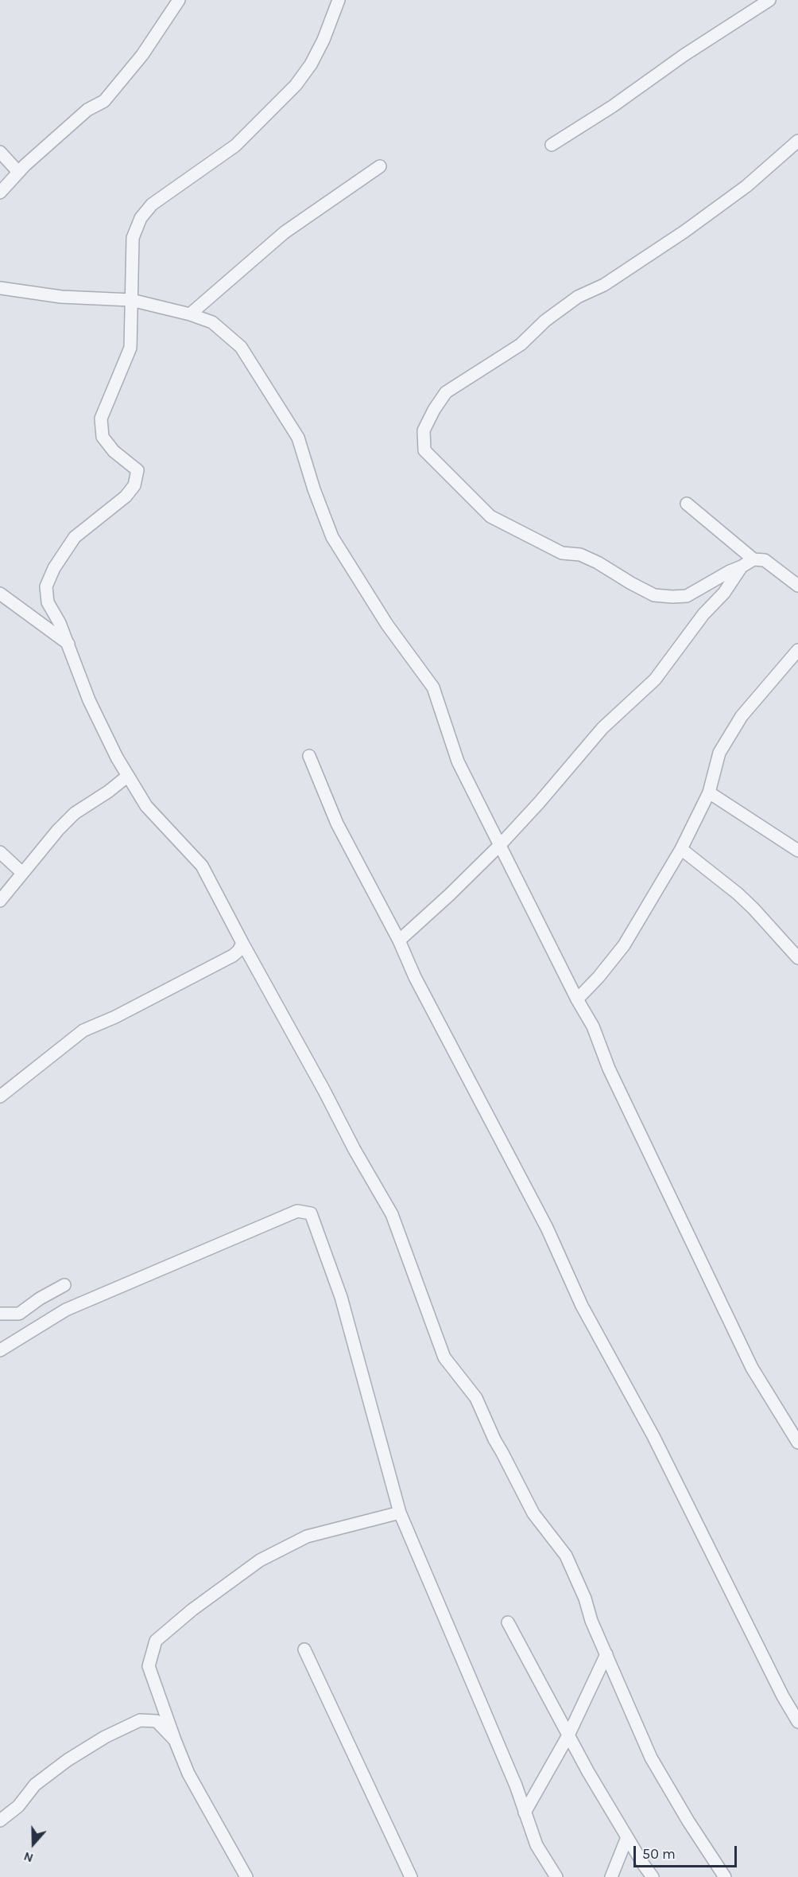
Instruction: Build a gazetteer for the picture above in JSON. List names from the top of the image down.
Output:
{
  "scale_bar": "50 m",
  "north": "bottom"
}
